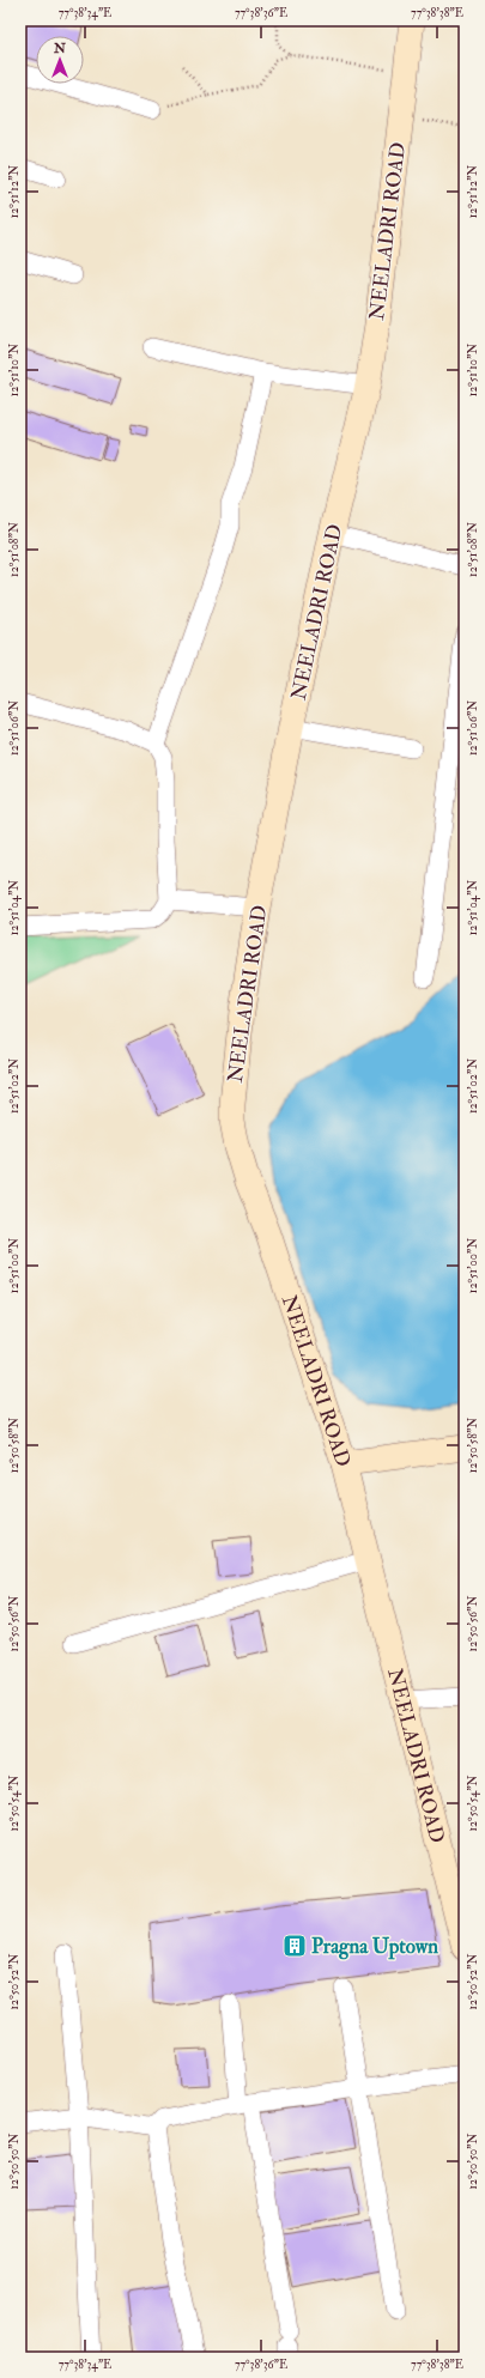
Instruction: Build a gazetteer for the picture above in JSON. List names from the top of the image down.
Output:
{
  "streets": {
    "street": ["NEELADRI ROAD"]
  },
  "places": {
    "building": ["Pragna Uptown"]
  },
  "north": "top",
  "coordinates": [
    "77°38'34\"E",
    "77°38'36\"E",
    "77°38'38\"E",
    "12°51'12\"N",
    "12°51'10\"N",
    "12°51'08\"N",
    "12°51'06\"N",
    "12°51'04\"N",
    "12°51'02\"N",
    "12°51'00\"N",
    "12°50'58\"N",
    "12°50'56\"N",
    "12°50'54\"N",
    "12°50'52\"N",
    "12°50'50\"N"
  ]
}
